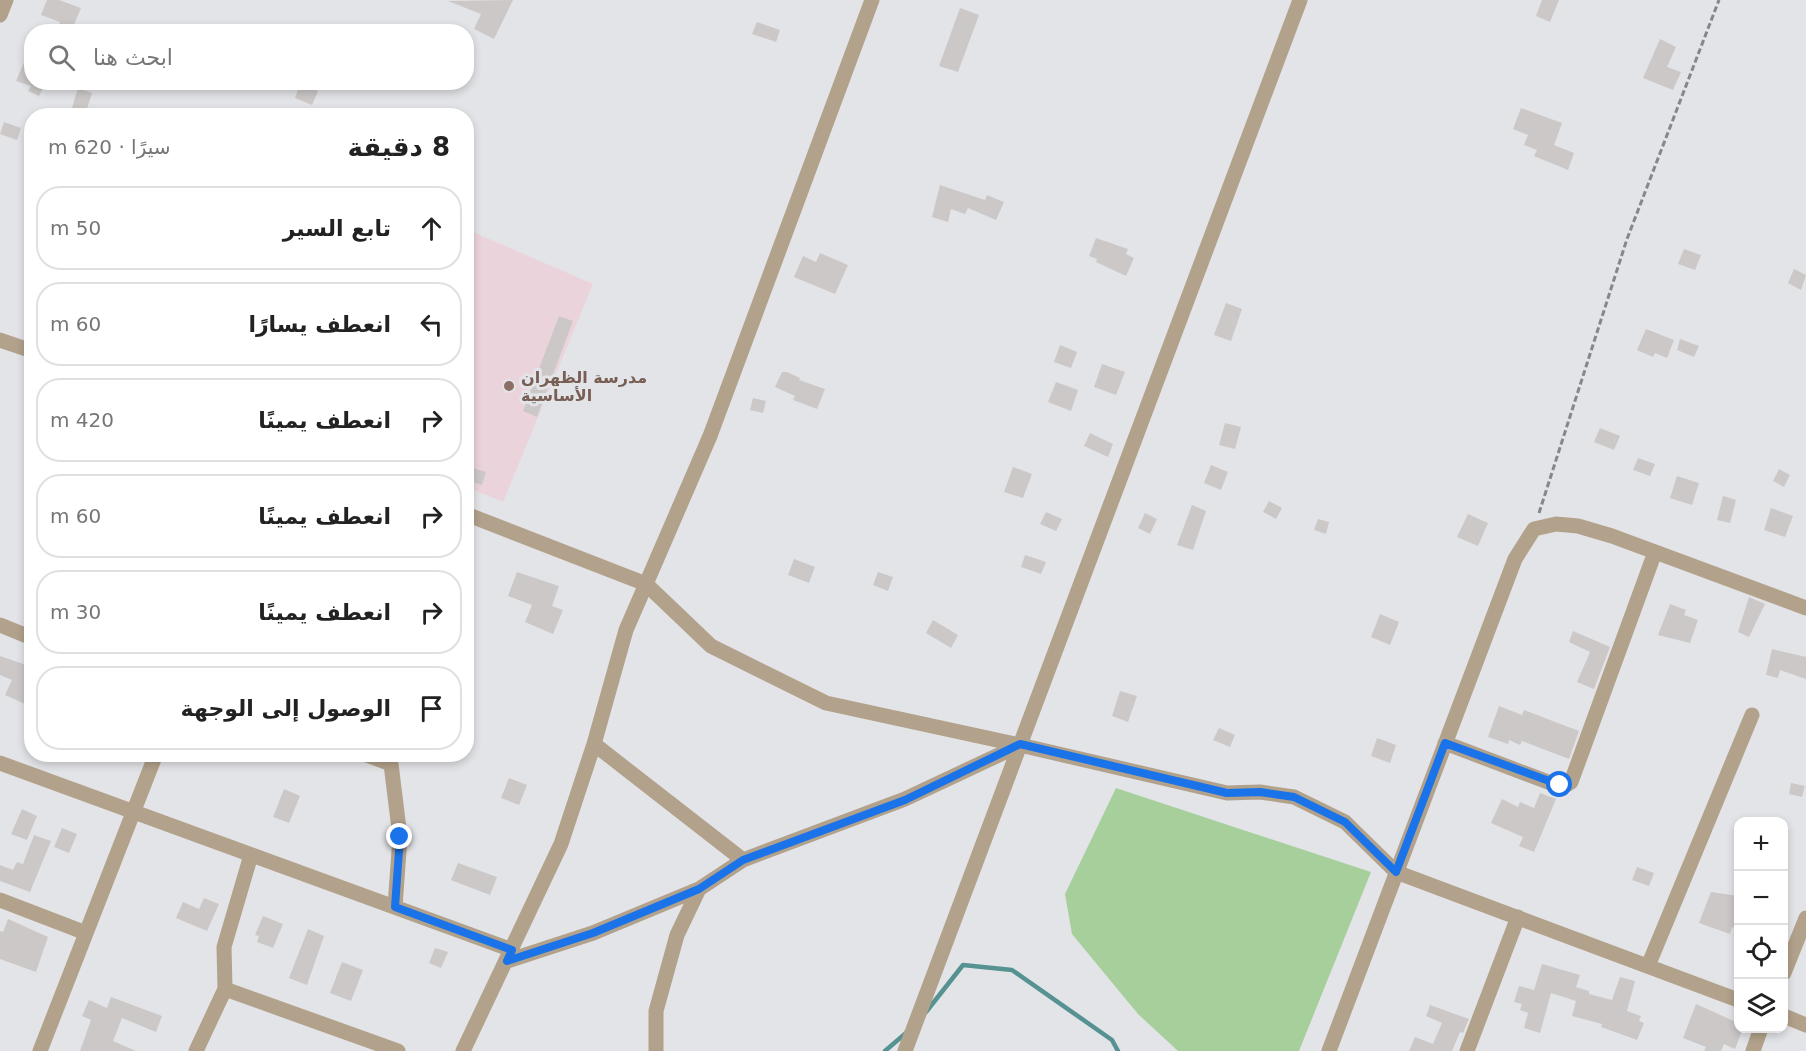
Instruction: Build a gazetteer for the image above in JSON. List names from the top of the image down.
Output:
{
  "places": ["مدرسة الظهران الأساسية"],
  "page": {
    "search": "ابحث هنا",
    "heading": ["8 دقيقة", "سيرًا · 620 m"],
    "list": [
      ["تابع السير", "50 m"],
      ["انعطف يسارًا", "60 m"],
      ["انعطف يمينًا", "420 m"],
      ["انعطف يمينًا", "60 m"],
      ["انعطف يمينًا", "30 m"],
      "الوصول إلى الوجهة"
    ],
    "map_buttons": ["+", "−"]
  }
}
